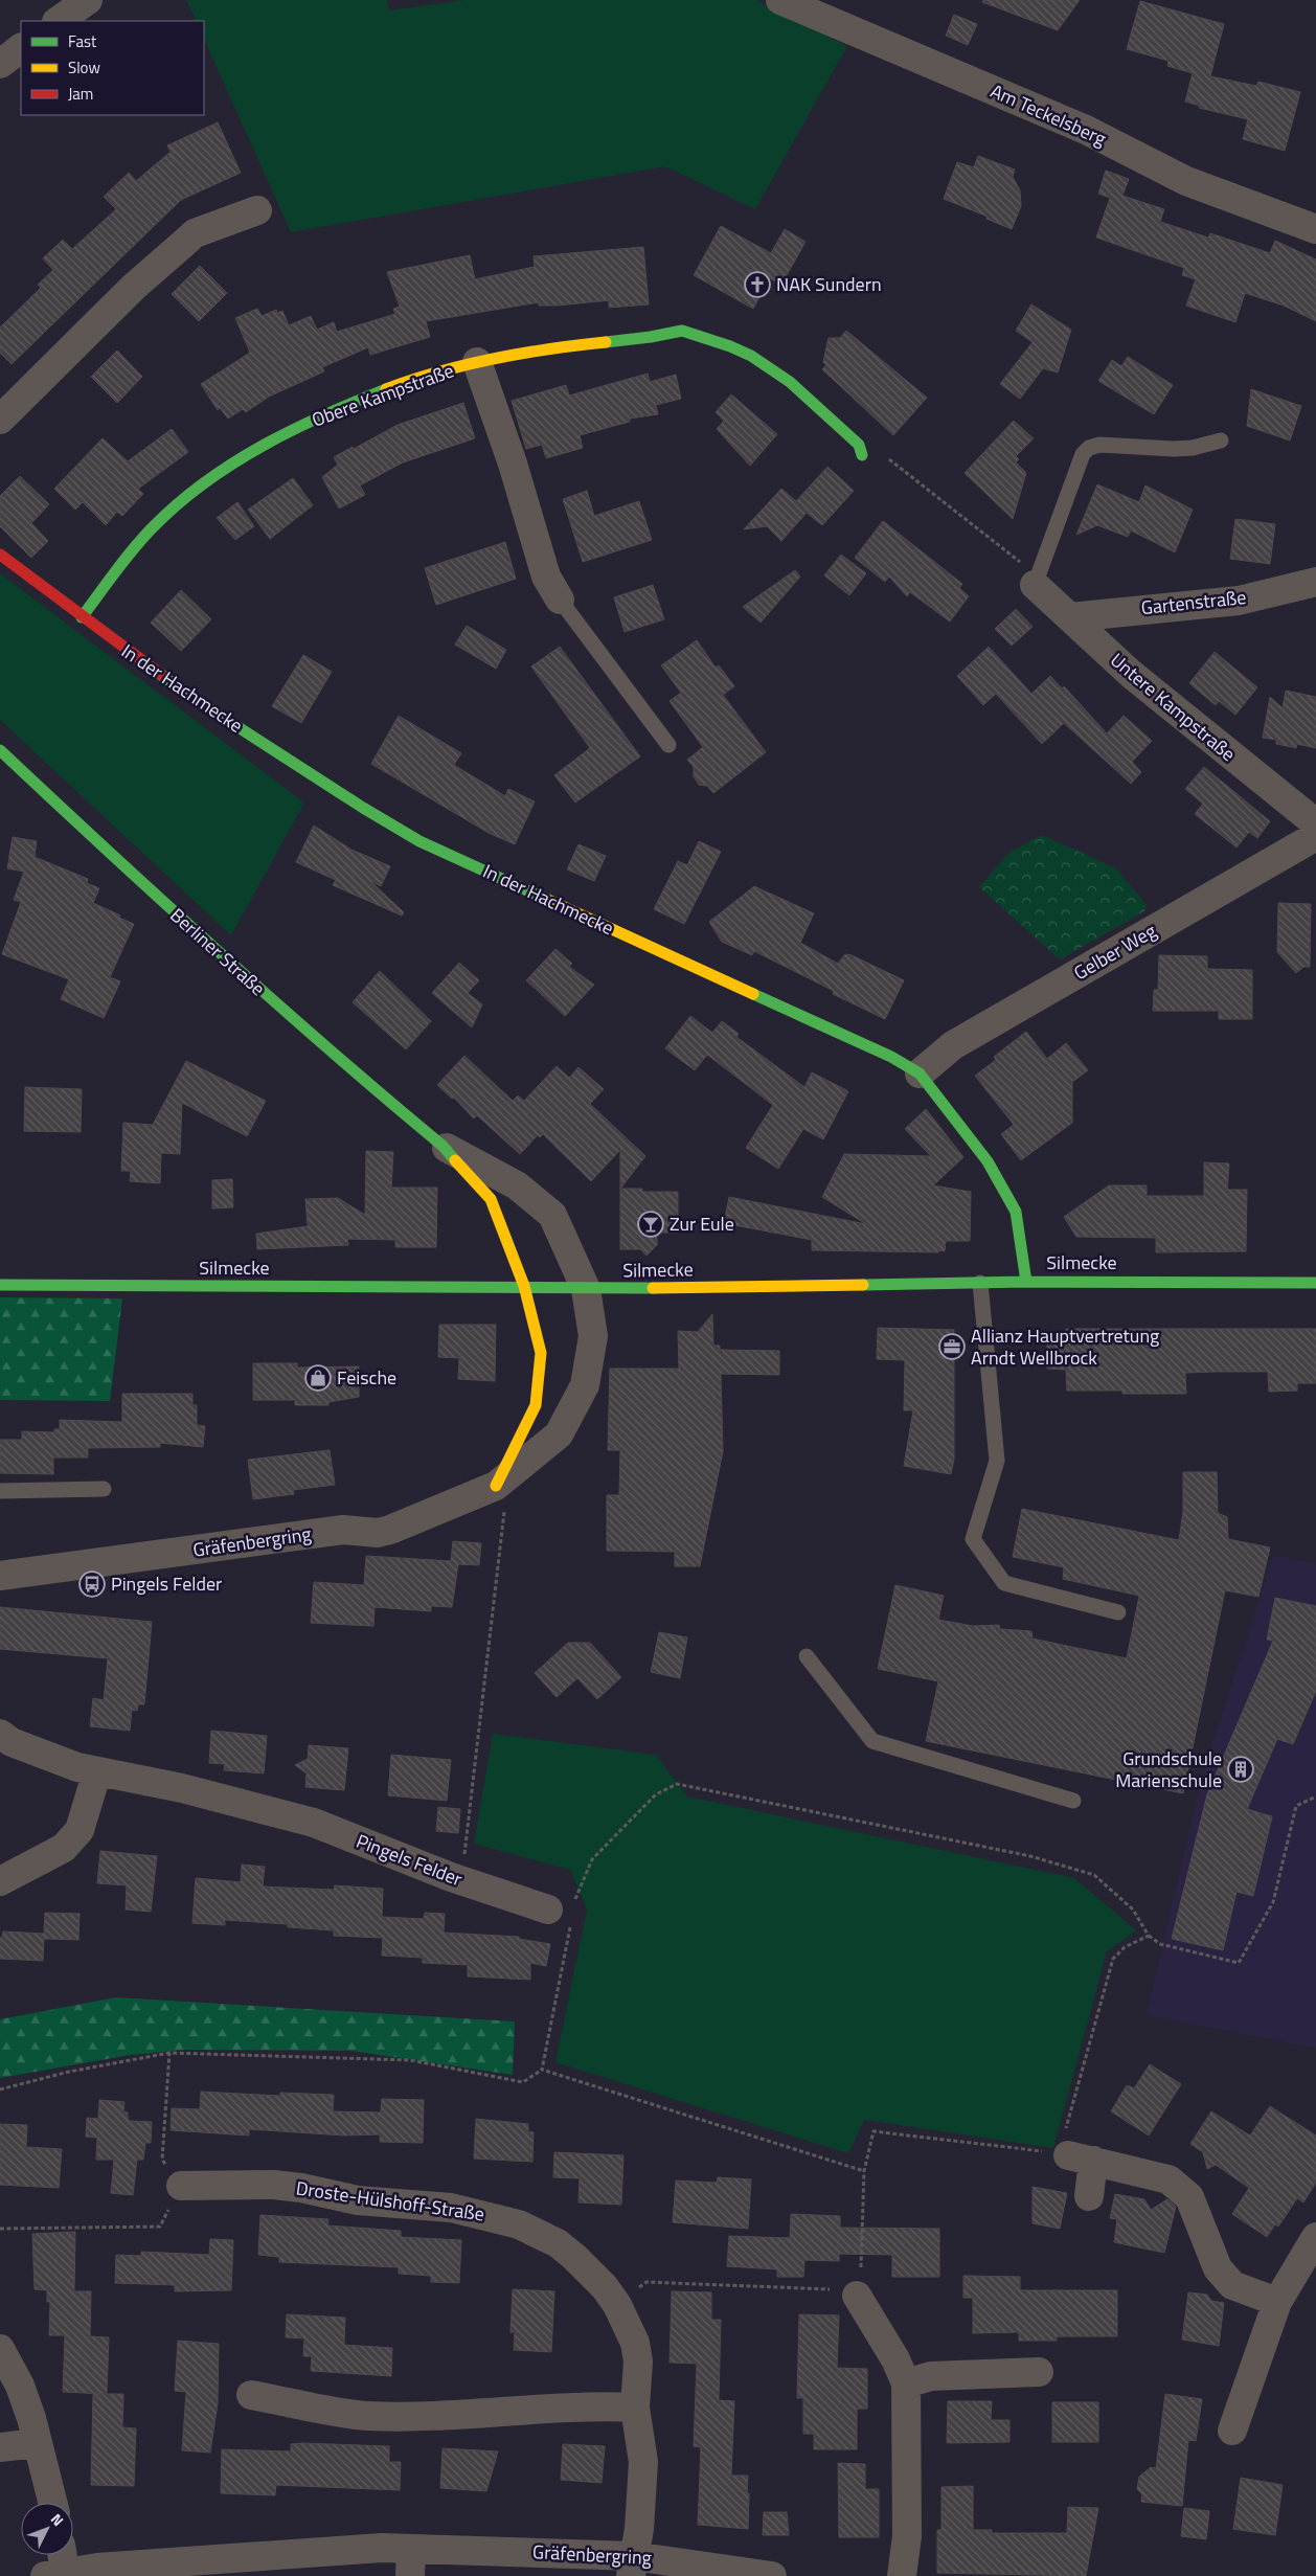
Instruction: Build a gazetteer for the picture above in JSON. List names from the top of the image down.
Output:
{
  "streets": {
    "street": [
      "Am Teckelsberg",
      "Obere Kampstraße",
      "Gartenstraße",
      "In der Hachmecke",
      "Untere Kampstraße",
      "Berliner Straße",
      "Gelber Weg",
      "Silmecke",
      "Gräfenbergring",
      "Pingels Felder",
      "Droste-Hülshoff-Straße"
    ]
  },
  "crossings": [
    ["Obere Kampstraße", "In der Hachmecke"],
    ["Gartenstraße", "Untere Kampstraße"],
    ["In der Hachmecke", "Gelber Weg"],
    ["In der Hachmecke", "Silmecke"],
    ["Berliner Straße", "Silmecke"],
    ["Berliner Straße", "Gräfenbergring"],
    ["Silmecke", "Gräfenbergring"],
    ["Gräfenbergring", "Droste-Hülshoff-Straße"]
  ],
  "places": {
    "church": ["NAK Sundern"],
    "bar": ["Zur Eule"],
    "office": ["Allianz Hauptvertretung Arndt Wellbrock"],
    "shop": ["Feische"],
    "bus stop": ["Pingels Felder"],
    "building": ["Grundschule Marienschule"]
  },
  "legend": ["Fast", "Slow", "Jam"],
  "north": "top right"
}
